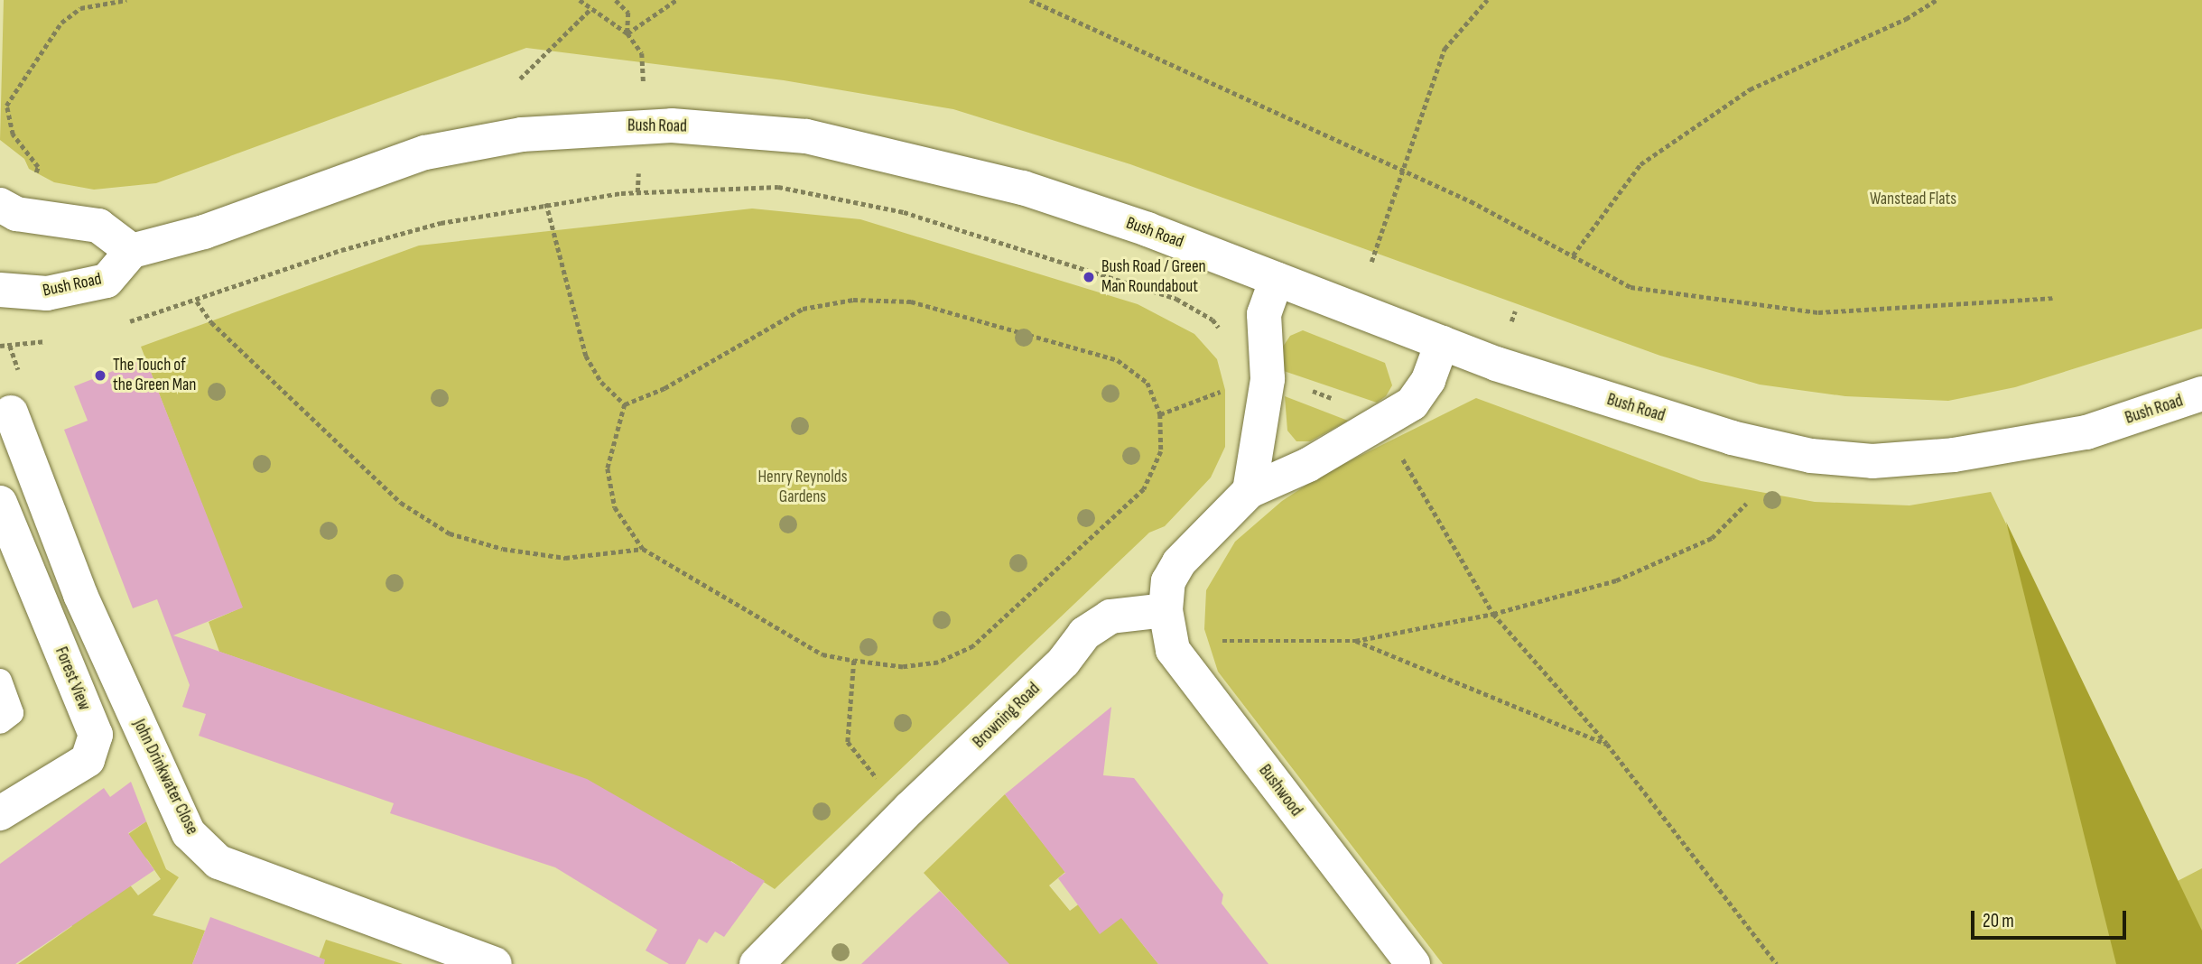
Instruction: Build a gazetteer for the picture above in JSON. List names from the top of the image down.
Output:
{
  "streets": {
    "street": [
      "Bush Road",
      "Forest View",
      "Browning Road",
      "John Drinkwater Close",
      "Bushwood"
    ]
  },
  "crossings": [
    ["Browning Road", "Bushwood"]
  ],
  "parks": ["Wanstead Flats", "Henry Reynolds Gardens"],
  "places": ["Bush Road / Green Man Roundabout", "The Touch of the Green Man"],
  "scale_bar": "20 m"
}
